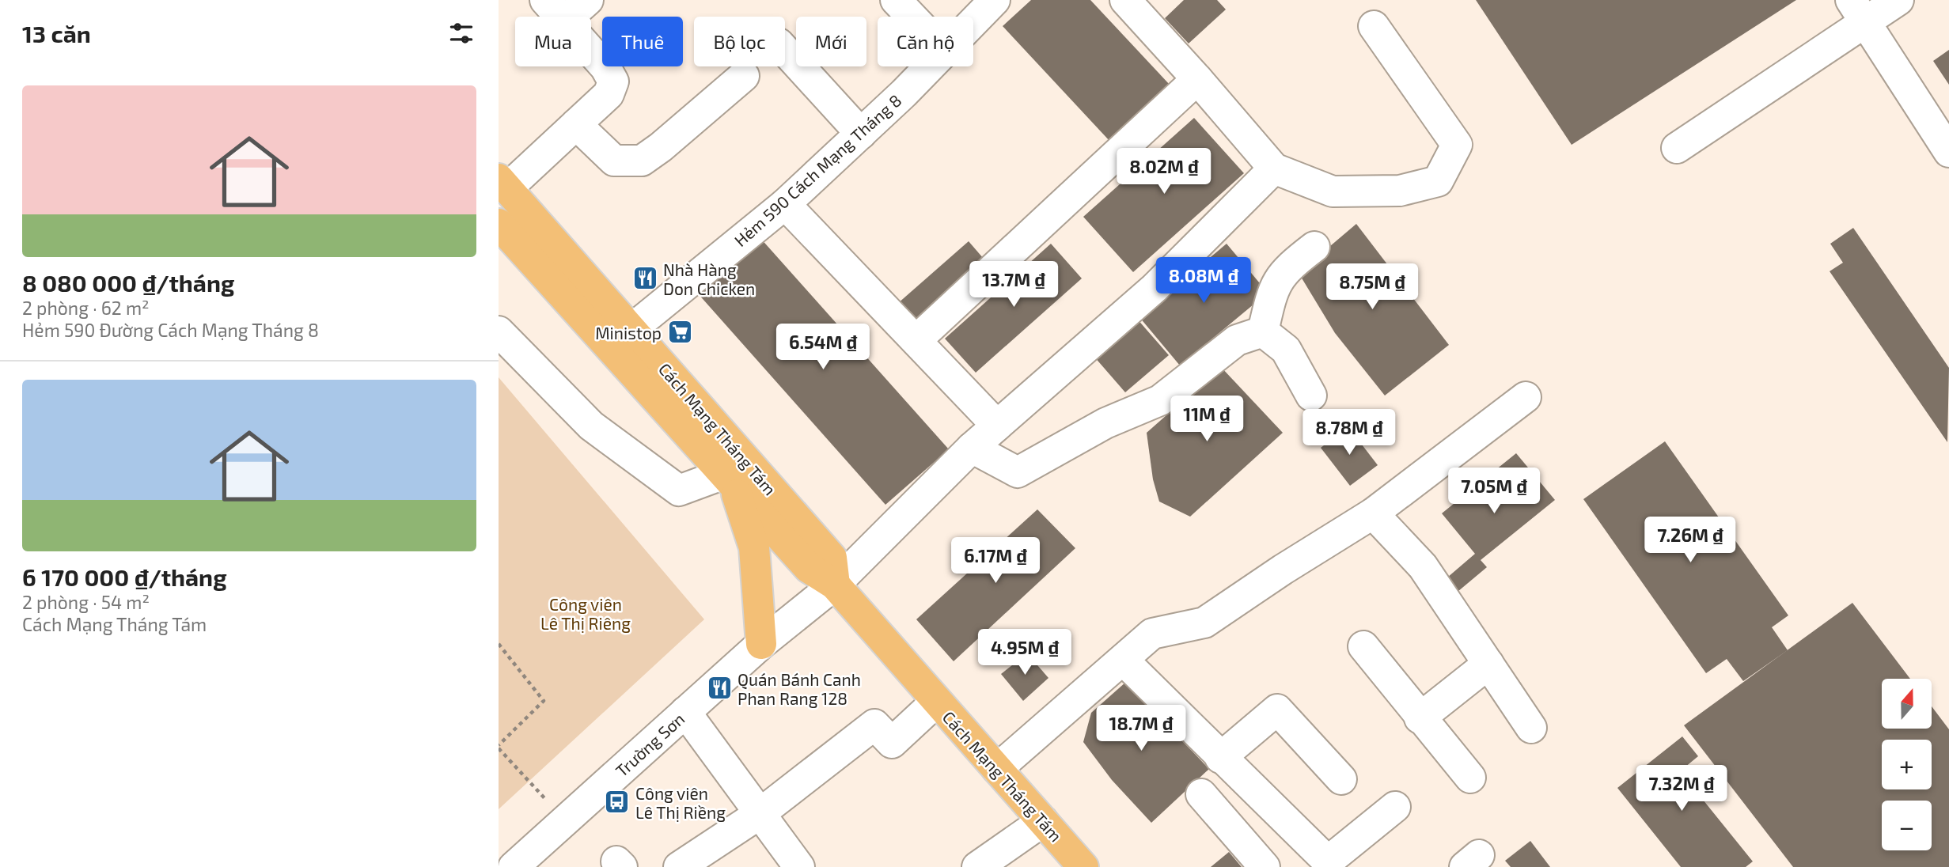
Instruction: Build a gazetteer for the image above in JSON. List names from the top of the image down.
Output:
{
  "streets": {
    "main road": ["Cách Mạng Tháng Tám"],
    "street": ["Hẻm 590 Cách Mạng Tháng 8", "Trường Sơn"]
  },
  "crossings": [
    ["Hẻm 590 Cách Mạng Tháng 8", "Cách Mạng Tháng Tám"],
    ["Cách Mạng Tháng Tám", "Trường Sơn"]
  ],
  "parks": ["Công viên Lê Thị Riêng"],
  "places": {
    "restaurant": ["Nhà Hàng Don Chicken", "Quán Bánh Canh Phan Rang 128"],
    "supermarket": ["Ministop"],
    "bus stop": ["Công viên Lê Thị Riềng"]
  },
  "north": "top",
  "page": {
    "heading": "13 căn",
    "chip": [
      "Mua",
      "Thuê",
      "Bộ lọc",
      "Mới",
      "Căn hộ"
    ],
    "list": [
      {
        "name": "8 080 000 ₫/tháng",
        "note": "2 phòng · 62 m² · Hẻm 590 Đường Cách Mạng Tháng 8"
      },
      {
        "name": "6 170 000 ₫/tháng",
        "note": "2 phòng · 54 m² · Cách Mạng Tháng Tám"
      }
    ],
    "price": [
      "8.02M ₫",
      "8.08M ₫",
      "13.7M ₫",
      "8.75M ₫",
      "6.54M ₫",
      "11M ₫",
      "8.78M ₫",
      "7.05M ₫",
      "7.26M ₫",
      "6.17M ₫",
      "4.95M ₫",
      "18.7M ₫",
      "7.32M ₫"
    ],
    "map_buttons": ["+", "−"]
  }
}
